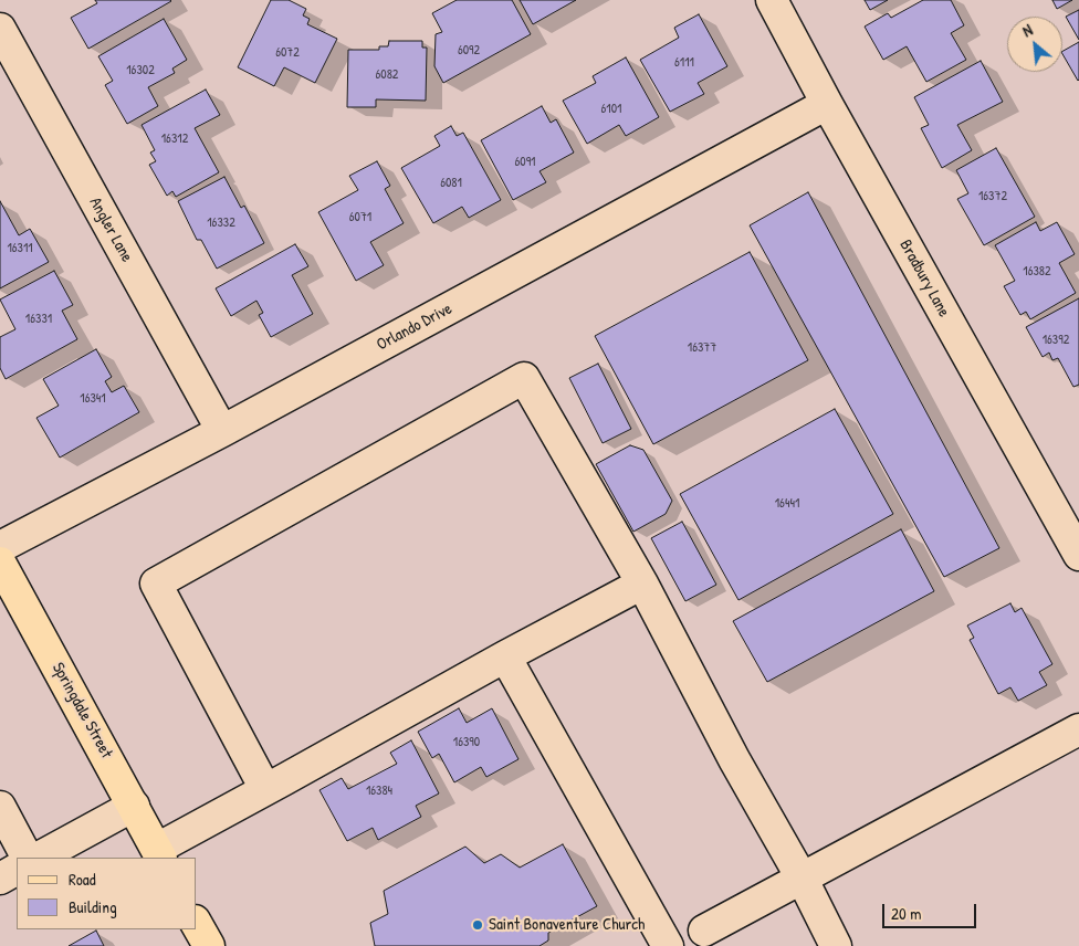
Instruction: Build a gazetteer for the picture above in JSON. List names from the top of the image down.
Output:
{
  "streets": {
    "main road": ["Springdale Street"],
    "street": ["Angler Lane", "Bradbury Lane", "Orlando Drive"]
  },
  "crossings": [
    ["Angler Lane", "Orlando Drive"],
    ["Bradbury Lane", "Orlando Drive"]
  ],
  "places": ["Saint Bonaventure Church"],
  "house_numbers": [
    "6092",
    "6072",
    "6111",
    "16302",
    "6082",
    "6101",
    "16312",
    "6091",
    "6081",
    "16372",
    "6071",
    "16332",
    "16311",
    "16382",
    "16331",
    "16392",
    "16377",
    "16341",
    "16441",
    "16390",
    "16384"
  ],
  "legend": ["Road", "Building"],
  "scale_bar": "20 m",
  "north": "top left"
}
